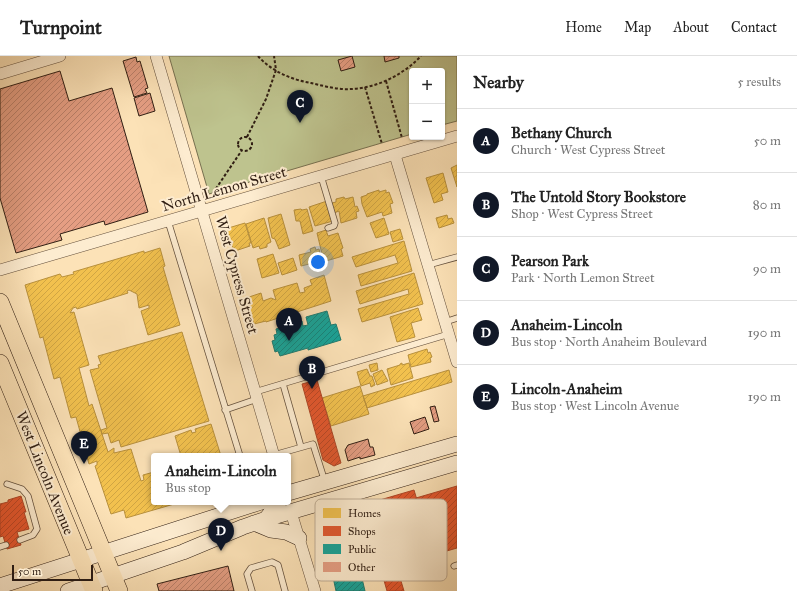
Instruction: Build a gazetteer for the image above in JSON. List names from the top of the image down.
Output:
{
  "streets": {
    "main road": ["West Lincoln Avenue"],
    "street": ["North Lemon Street", "West Cypress Street"]
  },
  "crossings": [
    ["North Lemon Street", "West Cypress Street"]
  ],
  "legend": [
    "Homes",
    "Shops",
    "Public",
    "Other"
  ],
  "scale_bar": "50 m",
  "page": {
    "header": "Turnpoint",
    "nav": [
      "Home",
      "Map",
      "About",
      "Contact"
    ],
    "heading": ["Nearby", "5 results"],
    "map_buttons": ["+", "−"],
    "pins": [
      "C",
      "A",
      "B",
      "E",
      "D"
    ],
    "list": [
      {
        "mark": "A",
        "name": "Bethany Church",
        "note": "Church · West Cypress Street",
        "value": "50 m"
      },
      {
        "mark": "B",
        "name": "The Untold Story Bookstore",
        "note": "Shop · West Cypress Street",
        "value": "80 m"
      },
      {
        "mark": "C",
        "name": "Pearson Park",
        "note": "Park · North Lemon Street",
        "value": "90 m"
      },
      {
        "mark": "D",
        "name": "Anaheim-Lincoln",
        "note": "Bus stop · North Anaheim Boulevard",
        "value": "190 m"
      },
      {
        "mark": "E",
        "name": "Lincoln-Anaheim",
        "note": "Bus stop · West Lincoln Avenue",
        "value": "190 m"
      }
    ],
    "popup": ["Anaheim-Lincoln", "Bus stop"],
    "scale": "50 m"
  }
}
